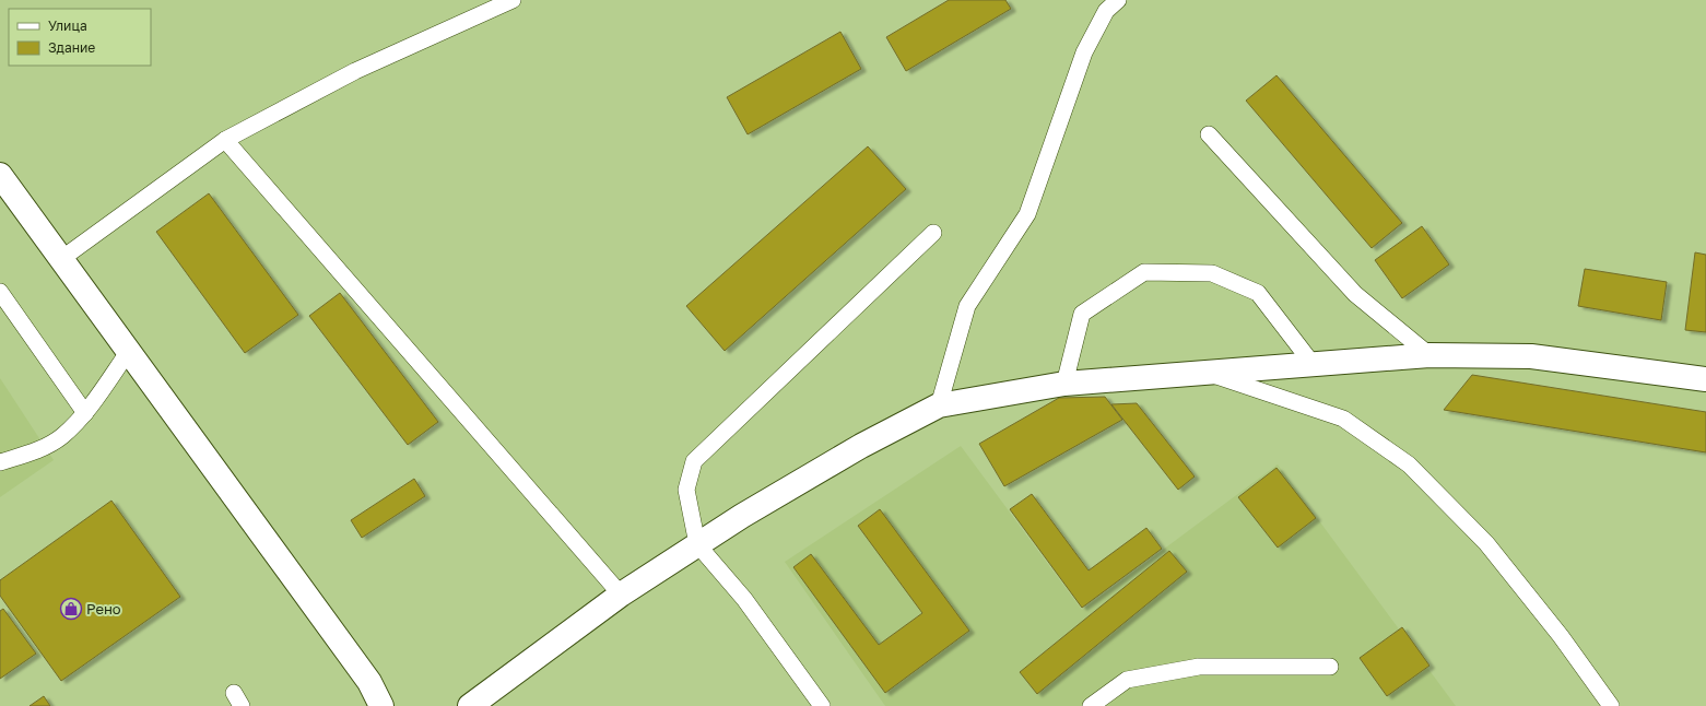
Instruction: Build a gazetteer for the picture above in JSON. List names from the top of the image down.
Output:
{
  "places": {
    "shop": ["Рено"]
  },
  "legend": ["Улица", "Здание"]
}
